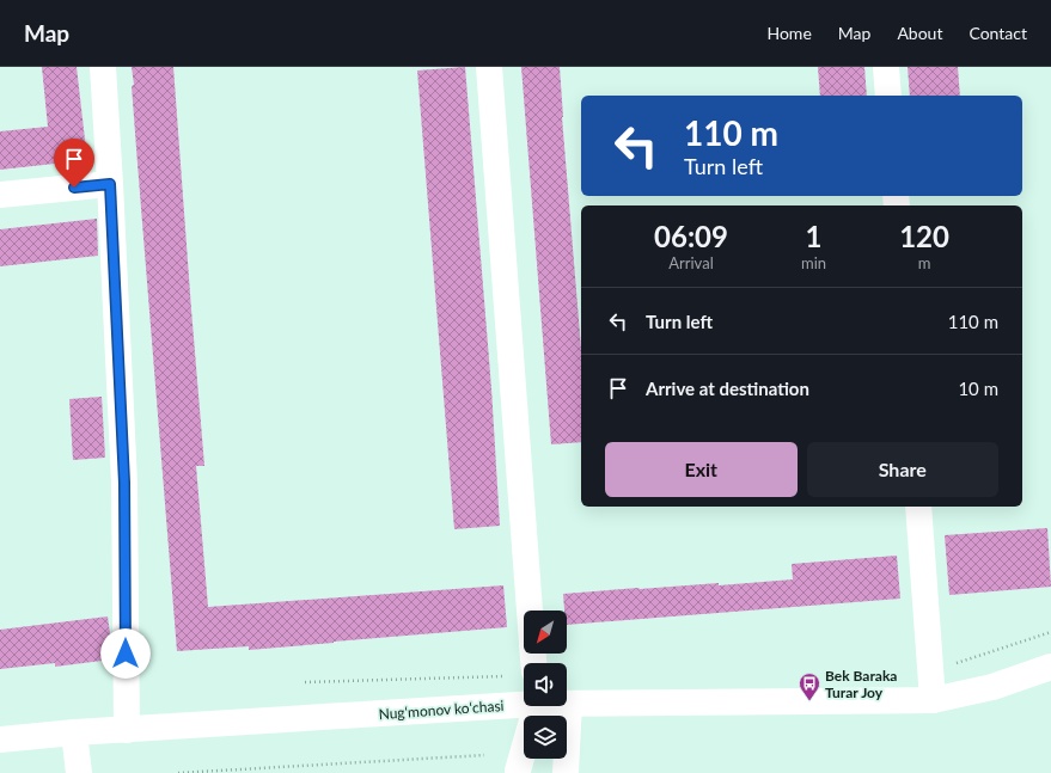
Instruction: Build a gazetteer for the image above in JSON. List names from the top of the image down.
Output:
{
  "streets": {
    "street": ["Nugʻmonov koʻchasi"]
  },
  "places": {
    "bus stop": ["Bek Baraka Turar Joy"]
  },
  "north": "bottom left",
  "page": {
    "header": "Map",
    "nav": [
      "Home",
      "Map",
      "About",
      "Contact"
    ],
    "turn": ["110 m", "Turn left"],
    "eta": [
      "06:09",
      "Arrival",
      "1",
      "min",
      "120",
      "m"
    ],
    "list": [
      {
        "name": "Turn left",
        "value": "110 m"
      },
      {
        "name": "Arrive at destination",
        "value": "10 m"
      }
    ],
    "buttons": ["Exit", "Share"]
  }
}
